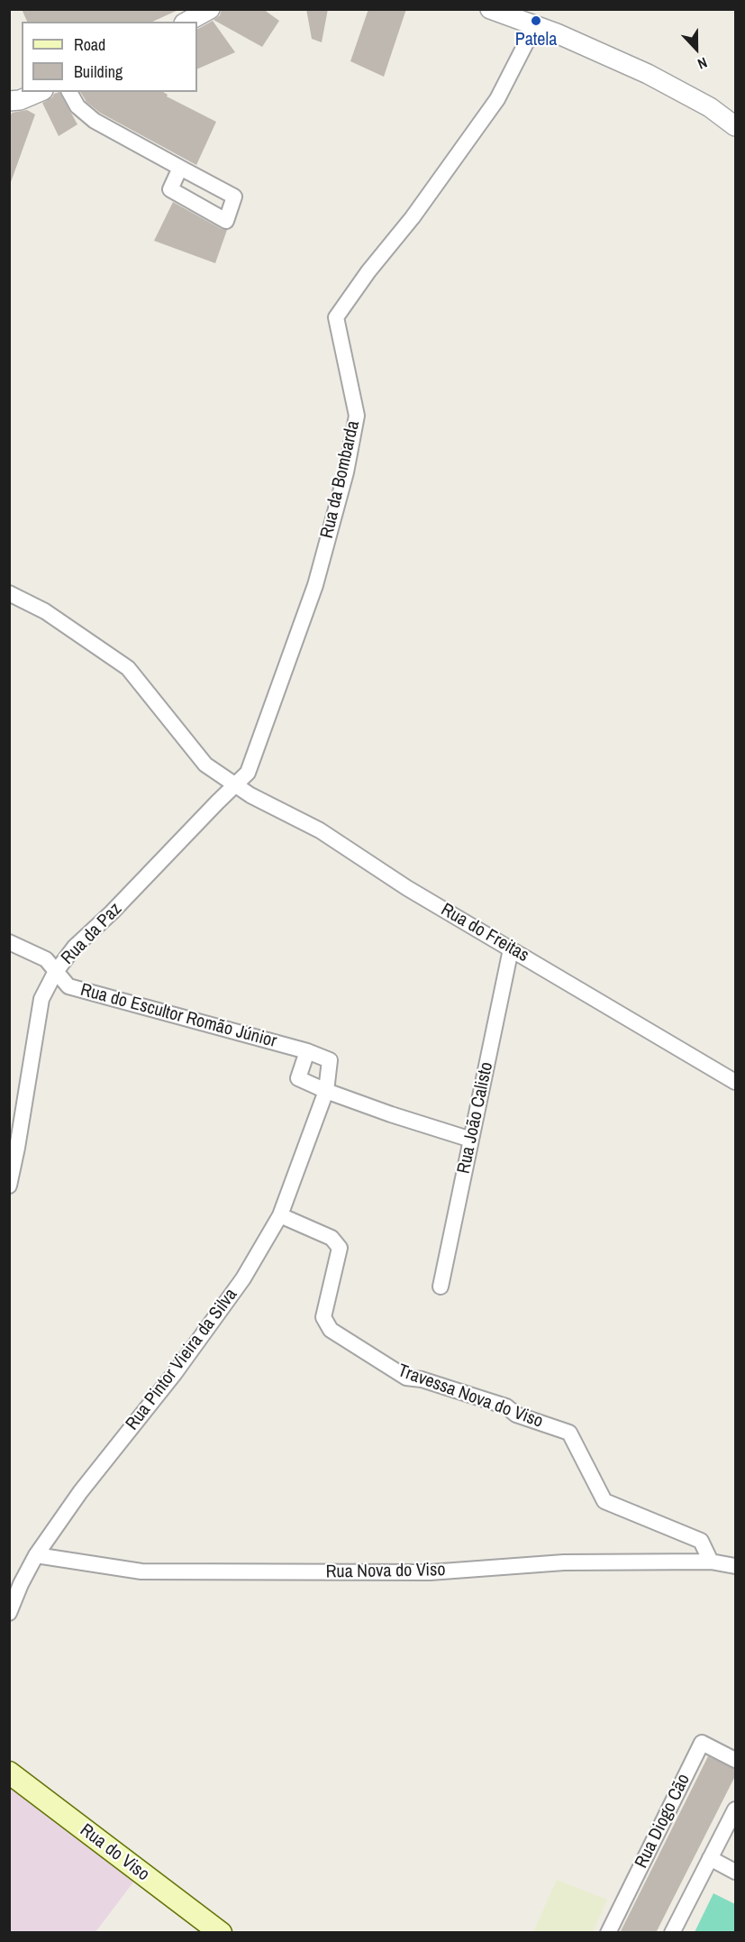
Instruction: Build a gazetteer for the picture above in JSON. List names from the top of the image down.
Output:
{
  "streets": {
    "main road": ["Rua do Viso"],
    "street": [
      "Rua da Bombarda",
      "Rua do Freitas",
      "Rua da Paz",
      "Rua do Escultor Romão Júnior",
      "Rua João Calisto",
      "Rua Pintor Vieira da Silva",
      "Travessa Nova do Viso",
      "Rua Nova do Viso",
      "Rua Diogo Cão"
    ]
  },
  "crossings": [
    ["Rua da Bombarda", "Rua do Freitas"],
    ["Rua da Bombarda", "Rua da Paz"],
    ["Rua do Freitas", "Rua da Paz"],
    ["Rua do Freitas", "Rua João Calisto"],
    ["Rua da Paz", "Rua do Escultor Romão Júnior"],
    ["Rua do Escultor Romão Júnior", "Rua Pintor Vieira da Silva"],
    ["Rua Pintor Vieira da Silva", "Travessa Nova do Viso"],
    ["Rua Pintor Vieira da Silva", "Rua Nova do Viso"],
    ["Travessa Nova do Viso", "Rua Nova do Viso"]
  ],
  "places": ["Patela"],
  "legend": ["Road", "Building"],
  "north": "bottom"
}
